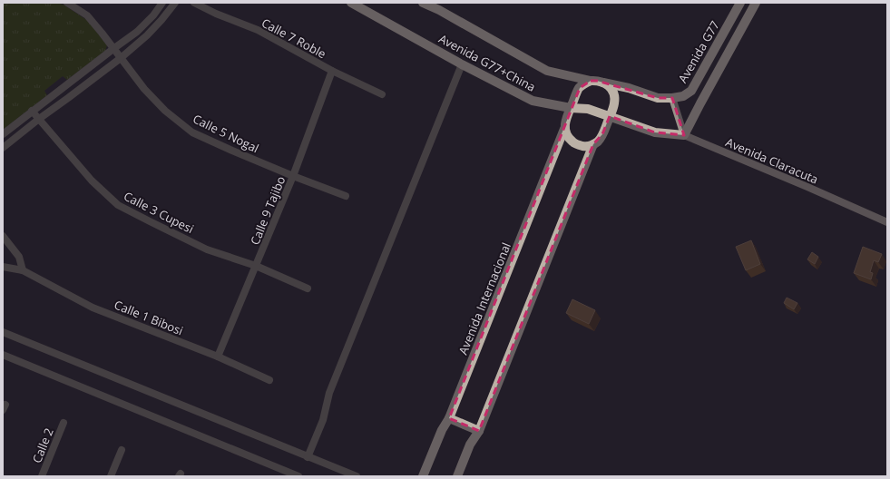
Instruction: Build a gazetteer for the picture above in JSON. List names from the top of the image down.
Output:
{
  "streets": {
    "main road": ["Avenida G77", "Avenida G77+China", "Avenida Internacional"],
    "street": [
      "Calle 7 Roble",
      "Calle 5 Nogal",
      "Avenida Claracuta",
      "Calle 9 Tajibo",
      "Calle 3 Cupesi",
      "Calle 1 Bibosi",
      "Calle 2"
    ]
  },
  "crossings": [
    ["Calle 7 Roble", "Calle 9 Tajibo"],
    ["Avenida G77", "Avenida G77+China"],
    ["Avenida G77+China", "Avenida Claracuta"],
    ["Avenida G77+China", "Avenida Internacional"],
    ["Calle 5 Nogal", "Calle 9 Tajibo"],
    ["Calle 9 Tajibo", "Calle 3 Cupesi"],
    ["Calle 9 Tajibo", "Calle 1 Bibosi"]
  ]
}
